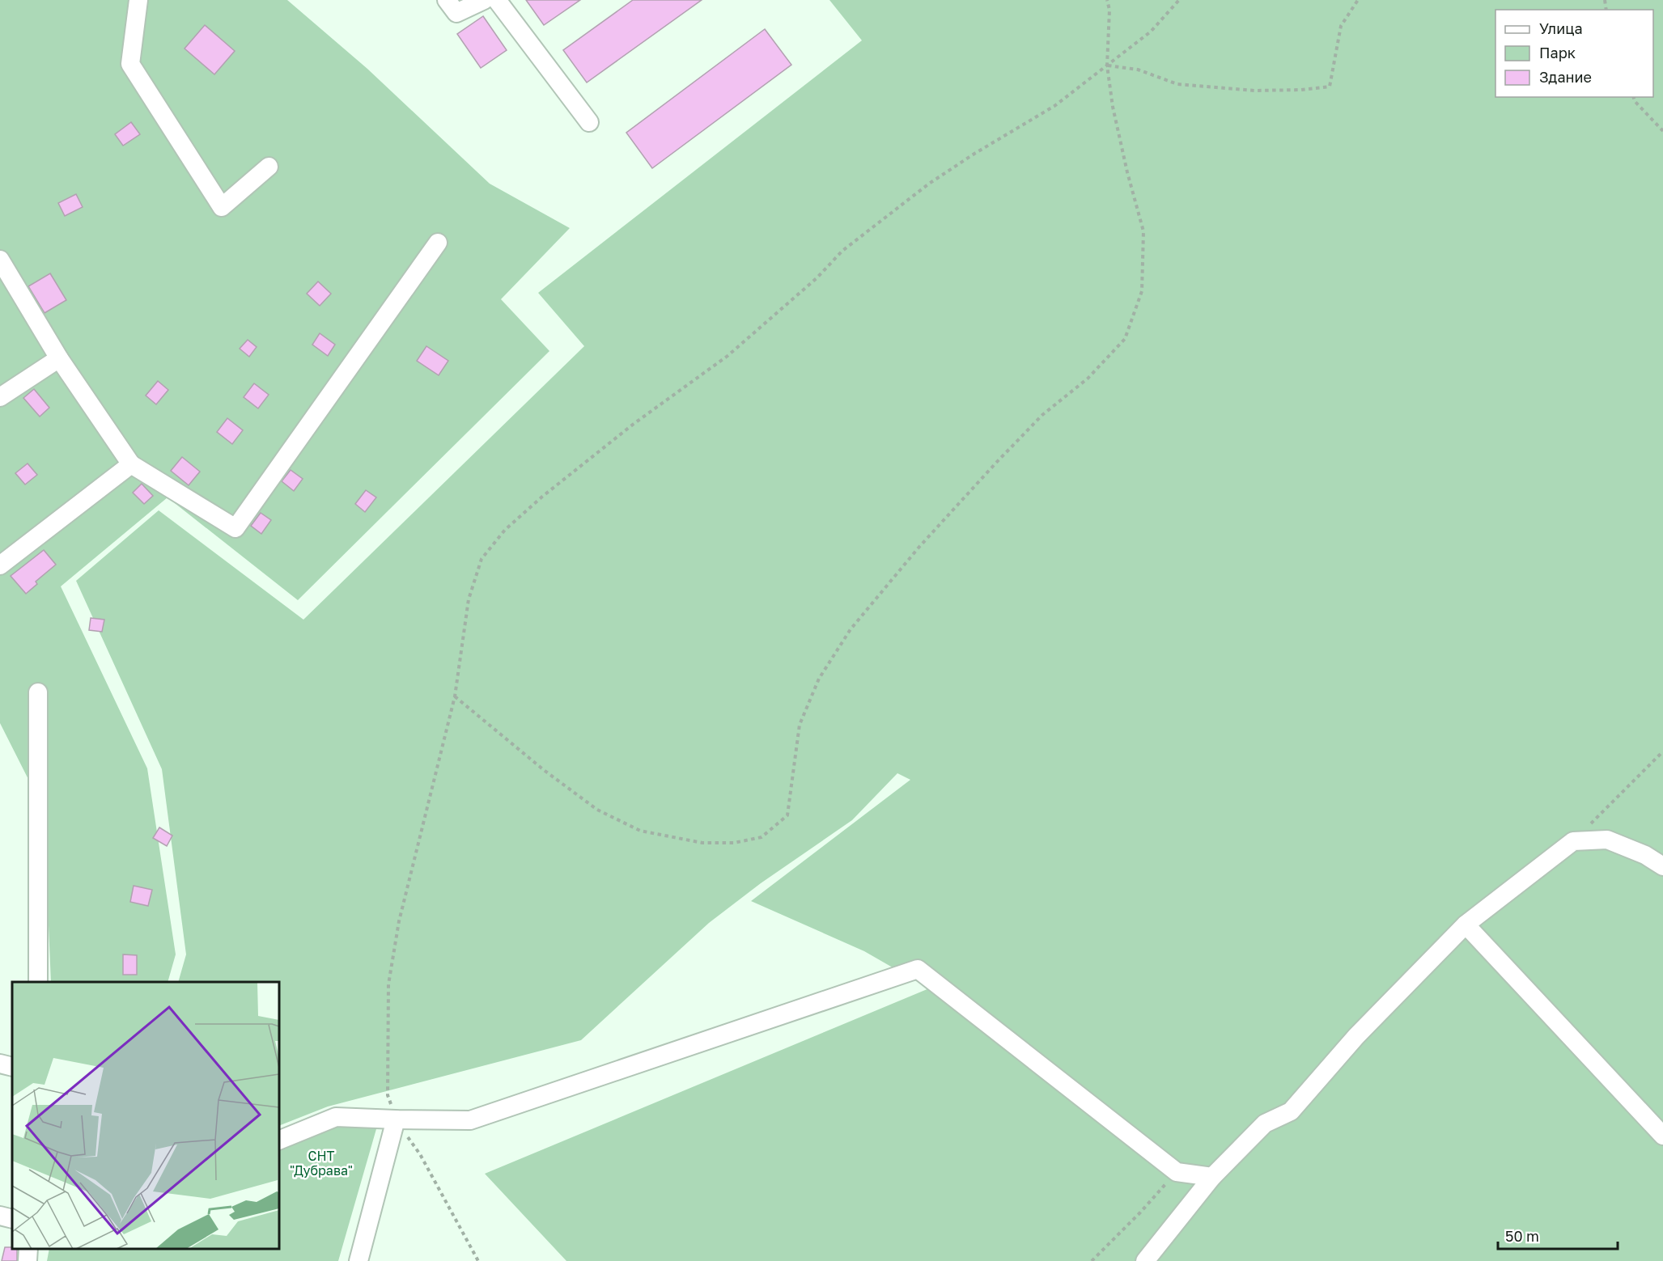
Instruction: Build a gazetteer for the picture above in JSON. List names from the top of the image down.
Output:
{
  "parks": ["СНТ \"Дубрава\""],
  "legend": ["Улица", "Парк", "Здание"],
  "scale_bar": "50 m"
}
